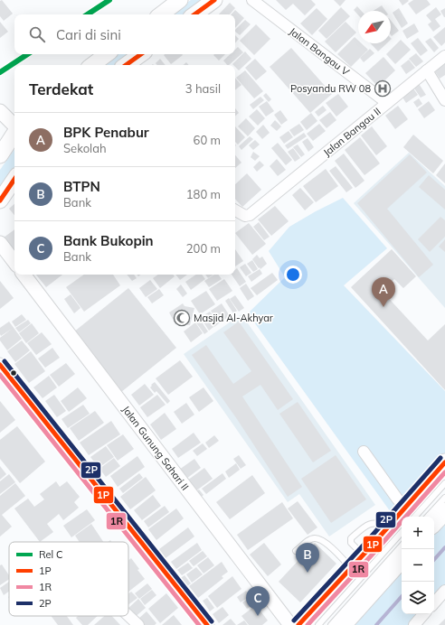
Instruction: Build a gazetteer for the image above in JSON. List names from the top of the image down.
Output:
{
  "streets": {
    "street": ["Jalan Bangau V", "Jalan Bangau II", "Jalan Gunung Sahari II"]
  },
  "crossings": [
    ["Jalan Bangau V", "Jalan Bangau II"]
  ],
  "places": {
    "hospital": ["Posyandu RW 08"],
    "mosque": ["Masjid Al-Akhyar"]
  },
  "lines": [
    "rail line C",
    "transit line 1P",
    "transit line 2P",
    "transit line 1R"
  ],
  "legend": [
    "Rel C",
    "1P",
    "1R",
    "2P"
  ],
  "north": "bottom left",
  "page": {
    "search": "Cari di sini",
    "heading": ["Terdekat", "3 hasil"],
    "list": [
      {
        "mark": "A",
        "name": "BPK Penabur",
        "note": "Sekolah",
        "value": "60 m"
      },
      {
        "mark": "B",
        "name": "BTPN",
        "note": "Bank",
        "value": "180 m"
      },
      {
        "mark": "C",
        "name": "Bank Bukopin",
        "note": "Bank",
        "value": "200 m"
      }
    ],
    "pins": ["A", "B", "C"],
    "map_buttons": ["+", "−"]
  }
}
